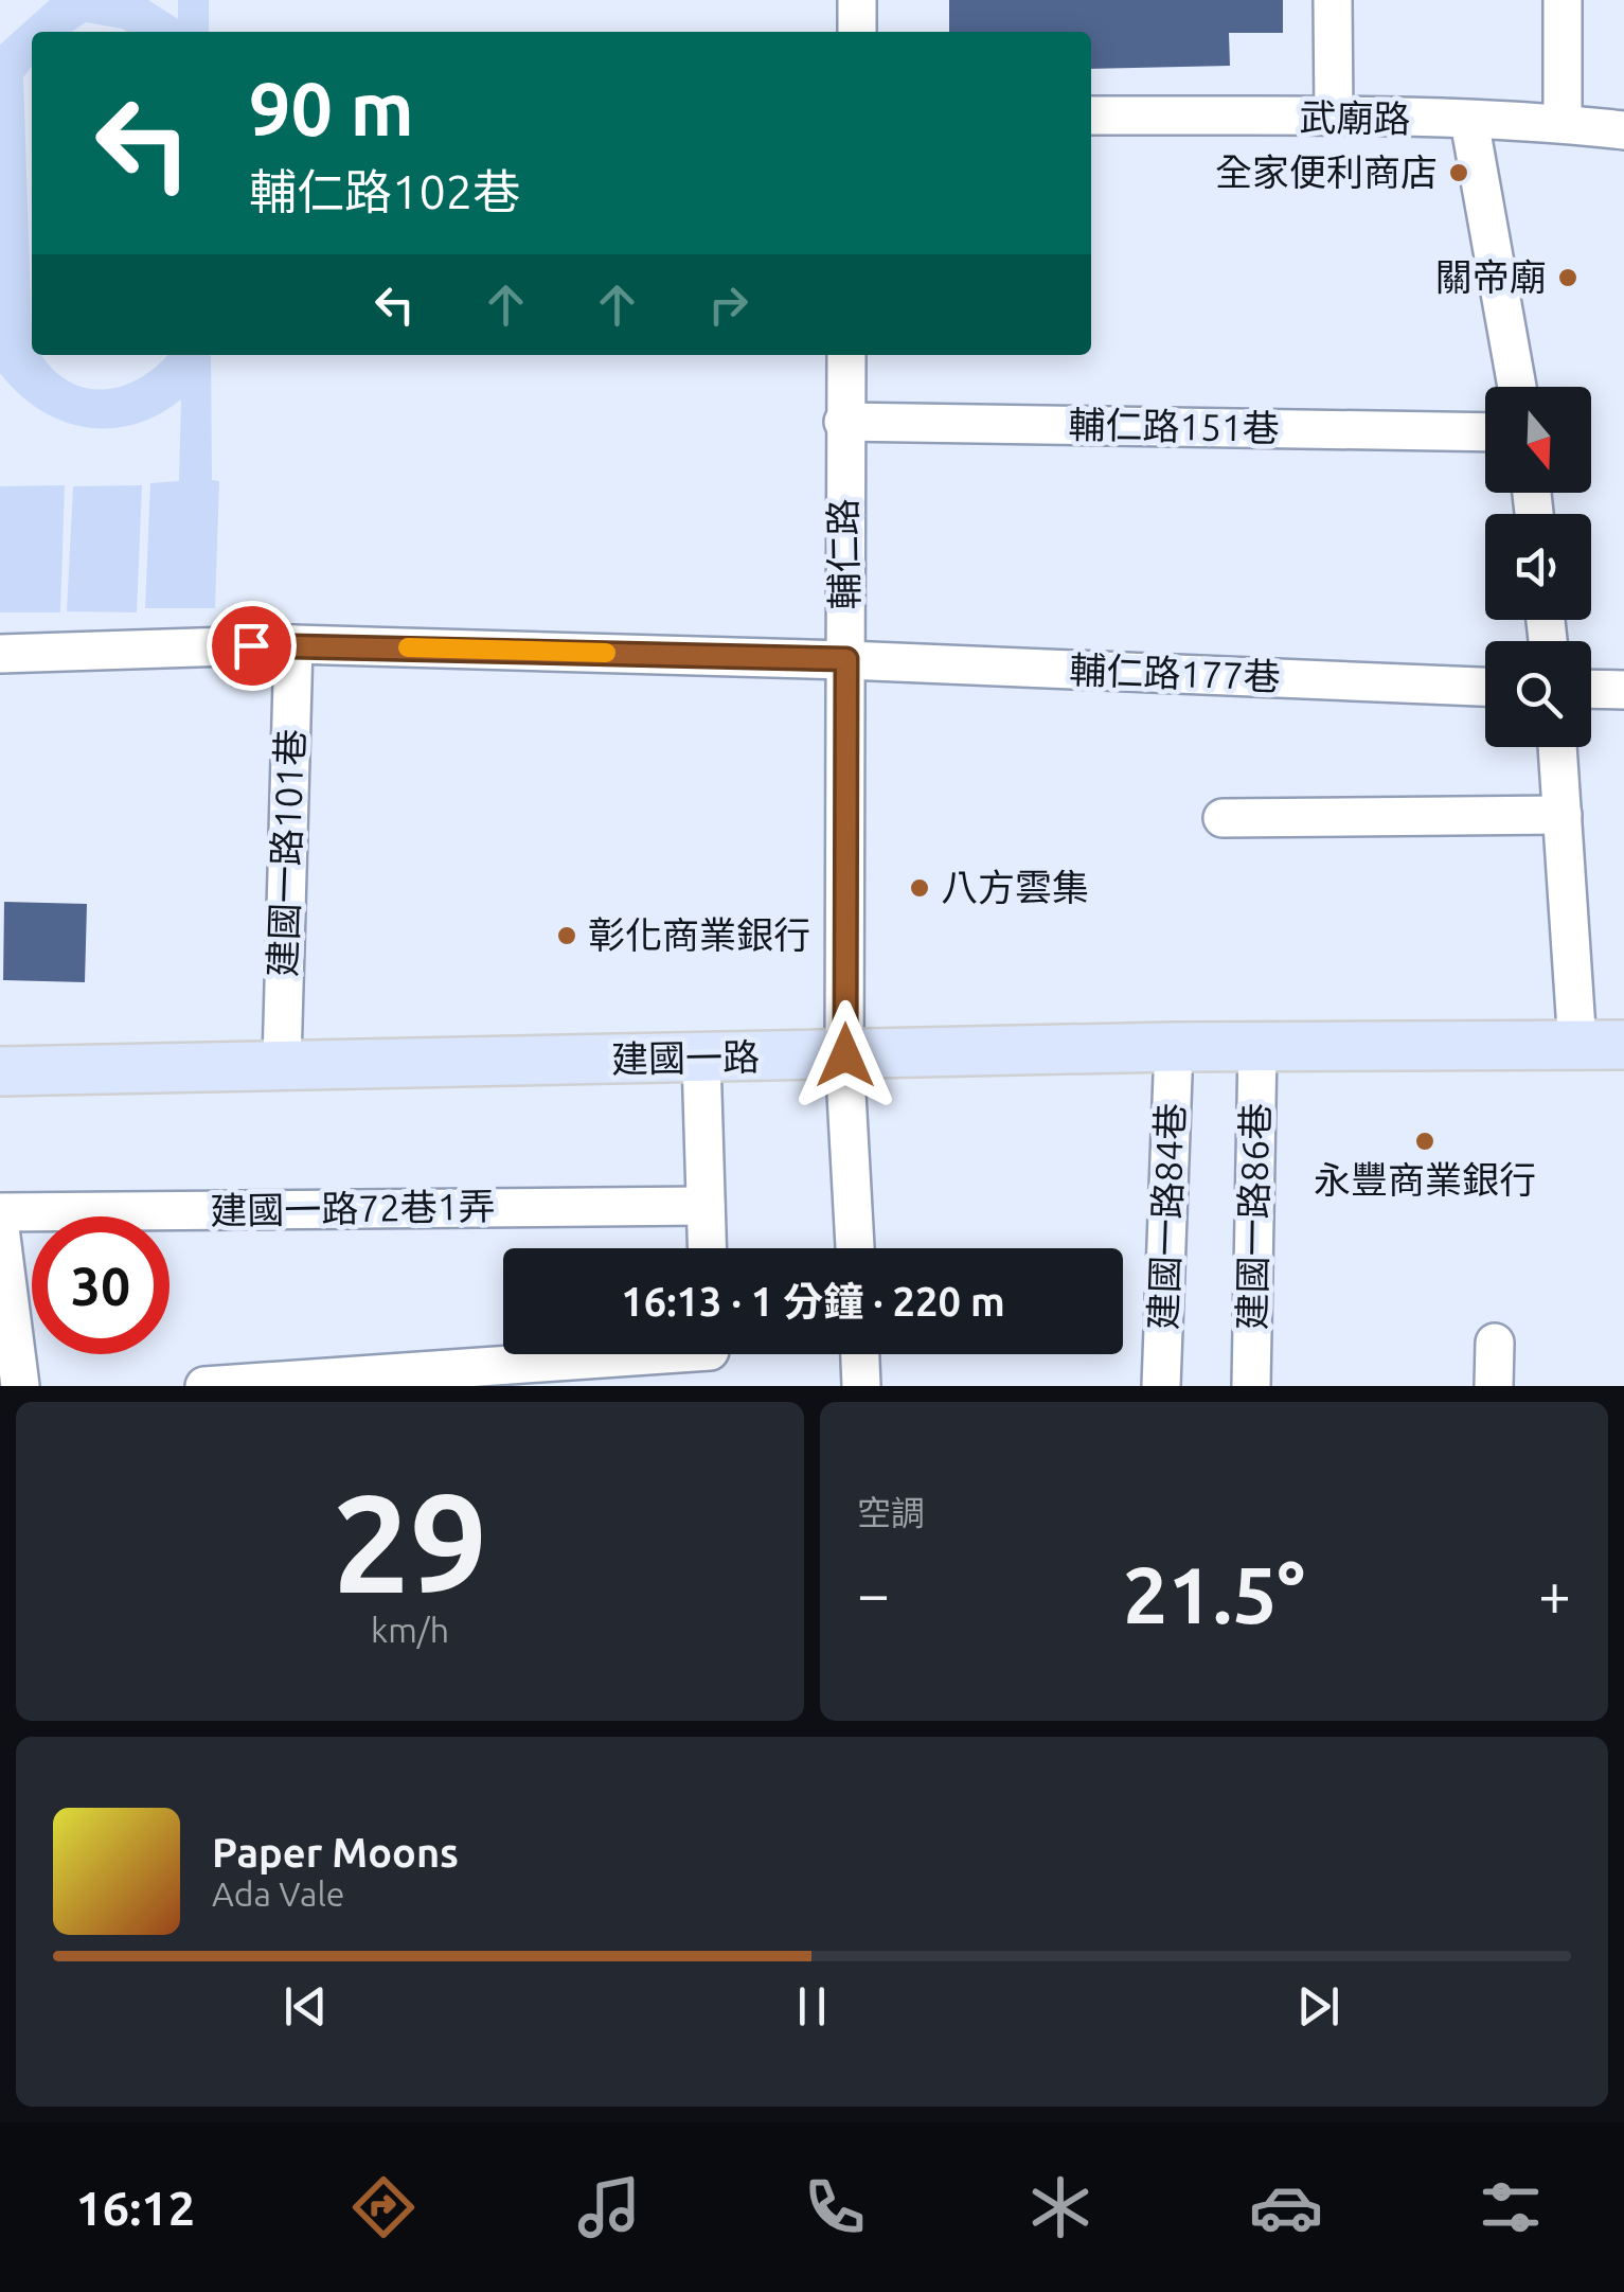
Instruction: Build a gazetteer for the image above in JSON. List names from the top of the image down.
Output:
{
  "streets": {
    "main road": ["建國一路"],
    "street": [
      "武廟路",
      "輔仁路151巷",
      "輔仁路",
      "輔仁路177巷",
      "建國一路101巷",
      "建國一路72巷1弄",
      "建國一路84巷",
      "建國一路86巷"
    ]
  },
  "crossings": [
    ["輔仁路151巷", "輔仁路"],
    ["輔仁路", "輔仁路177巷"],
    ["輔仁路", "建國一路"],
    ["輔仁路177巷", "建國一路101巷"],
    ["建國一路101巷", "建國一路"],
    ["建國一路", "建國一路84巷"],
    ["建國一路", "建國一路86巷"]
  ],
  "places": [
    "全家便利商店",
    "關帝廟",
    "八方雲集",
    "彰化商業銀行",
    "永豐商業銀行"
  ],
  "north": "bottom",
  "page": {
    "turn": ["90 m", "輔仁路102巷"],
    "limit": "30",
    "trip": "16:13 · 1 分鐘 · 220 m",
    "tile": [
      ["29", "km/h"],
      "空調"
    ],
    "heat": ["−", "21.5°", "+"],
    "song": ["Paper Moons", "Ada Vale"],
    "tabs": "16:12"
  }
}
